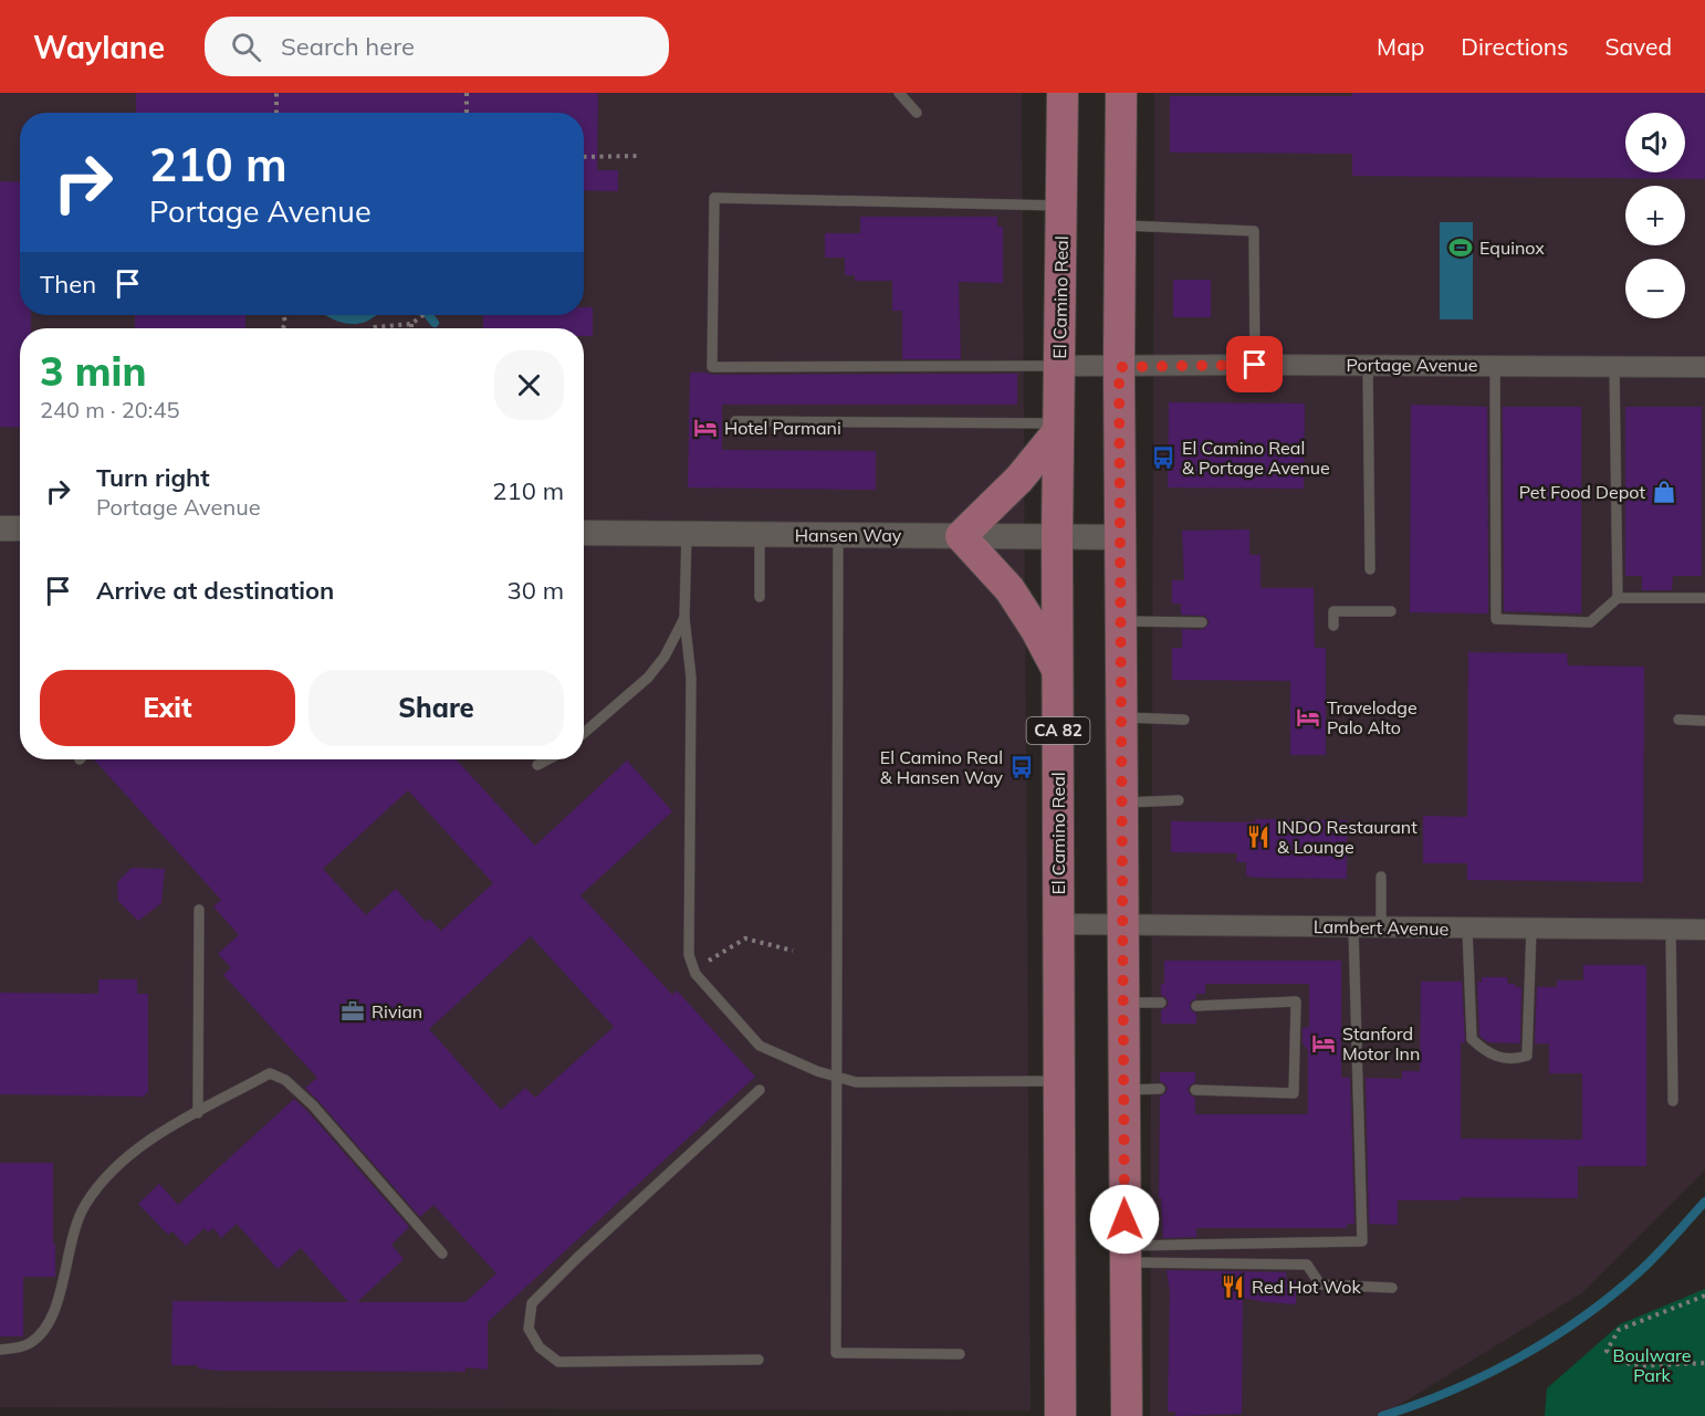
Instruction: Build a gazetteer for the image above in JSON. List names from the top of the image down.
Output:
{
  "streets": {
    "main road": ["El Camino Real", "CA 82"],
    "street": ["Portage Avenue", "Hansen Way", "Lambert Avenue"]
  },
  "crossings": [
    ["El Camino Real", "Portage Avenue"],
    ["El Camino Real", "Hansen Way"],
    ["El Camino Real", "Lambert Avenue"]
  ],
  "parks": ["Boulware Park"],
  "places": {
    "sports": ["Equinox"],
    "hotel": ["Hotel Parmani", "Travelodge Palo Alto", "Stanford Motor Inn"],
    "bus stop": ["El Camino Real & Portage Avenue", "El Camino Real & Hansen Way"],
    "shop": ["Pet Food Depot"],
    "restaurant": ["INDO Restaurant & Lounge", "Red Hot Wok"],
    "office": ["Rivian"]
  },
  "page": {
    "header": "Waylane",
    "search": "Search here",
    "nav": ["Map", "Directions", "Saved"],
    "map_buttons": ["+", "−"],
    "turn": ["210 m", "Portage Avenue"],
    "then": "Then",
    "heading": ["3 min", "240 m · 20:45"],
    "list": [
      {
        "name": "Turn right",
        "note": "Portage Avenue",
        "value": "210 m"
      },
      {
        "name": "Arrive at destination",
        "value": "30 m"
      }
    ],
    "buttons": ["Exit", "Share"]
  }
}
